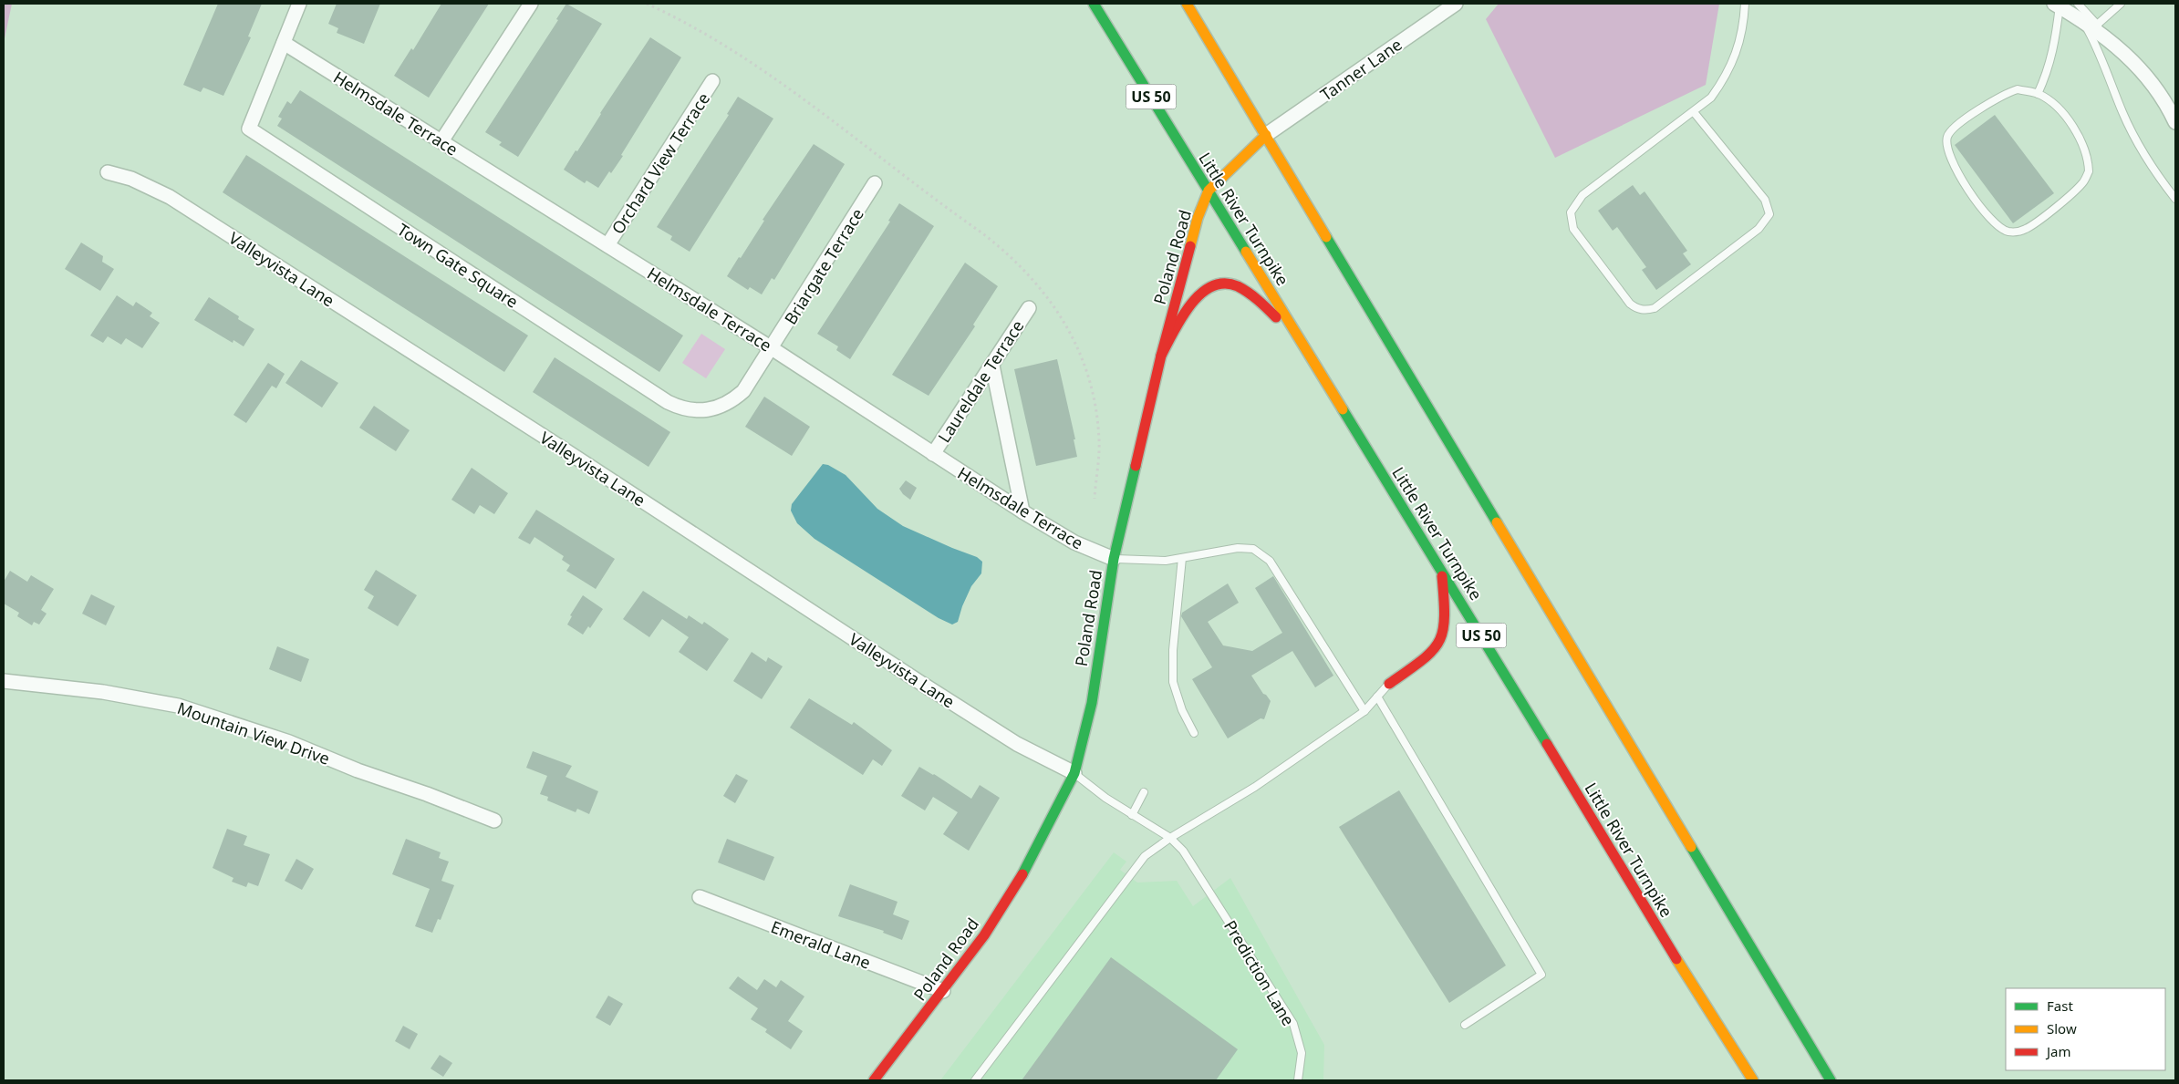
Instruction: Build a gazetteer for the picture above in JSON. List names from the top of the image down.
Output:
{
  "streets": {
    "main road": ["US 50", "Little River Turnpike", "Poland Road"],
    "street": [
      "Tanner Lane",
      "Helmsdale Terrace",
      "Orchard View Terrace",
      "Town Gate Square",
      "Briargate Terrace",
      "Valleyvista Lane",
      "Laureldale Terrace",
      "Mountain View Drive",
      "Emerald Lane"
    ],
    "lane": ["Prediction Lane"]
  },
  "crossings": [
    ["Tanner Lane", "Poland Road"],
    ["Helmsdale Terrace", "Orchard View Terrace"],
    ["Helmsdale Terrace", "Poland Road"],
    ["Helmsdale Terrace", "Town Gate Square"],
    ["Helmsdale Terrace", "Briargate Terrace"],
    ["Helmsdale Terrace", "Laureldale Terrace"],
    ["Little River Turnpike", "Poland Road"],
    ["Poland Road", "Valleyvista Lane"],
    ["Poland Road", "Emerald Lane"],
    ["Poland Road", "Prediction Lane"],
    ["Town Gate Square", "Briargate Terrace"],
    ["Valleyvista Lane", "Prediction Lane"]
  ],
  "legend": ["Fast", "Slow", "Jam"]
}
